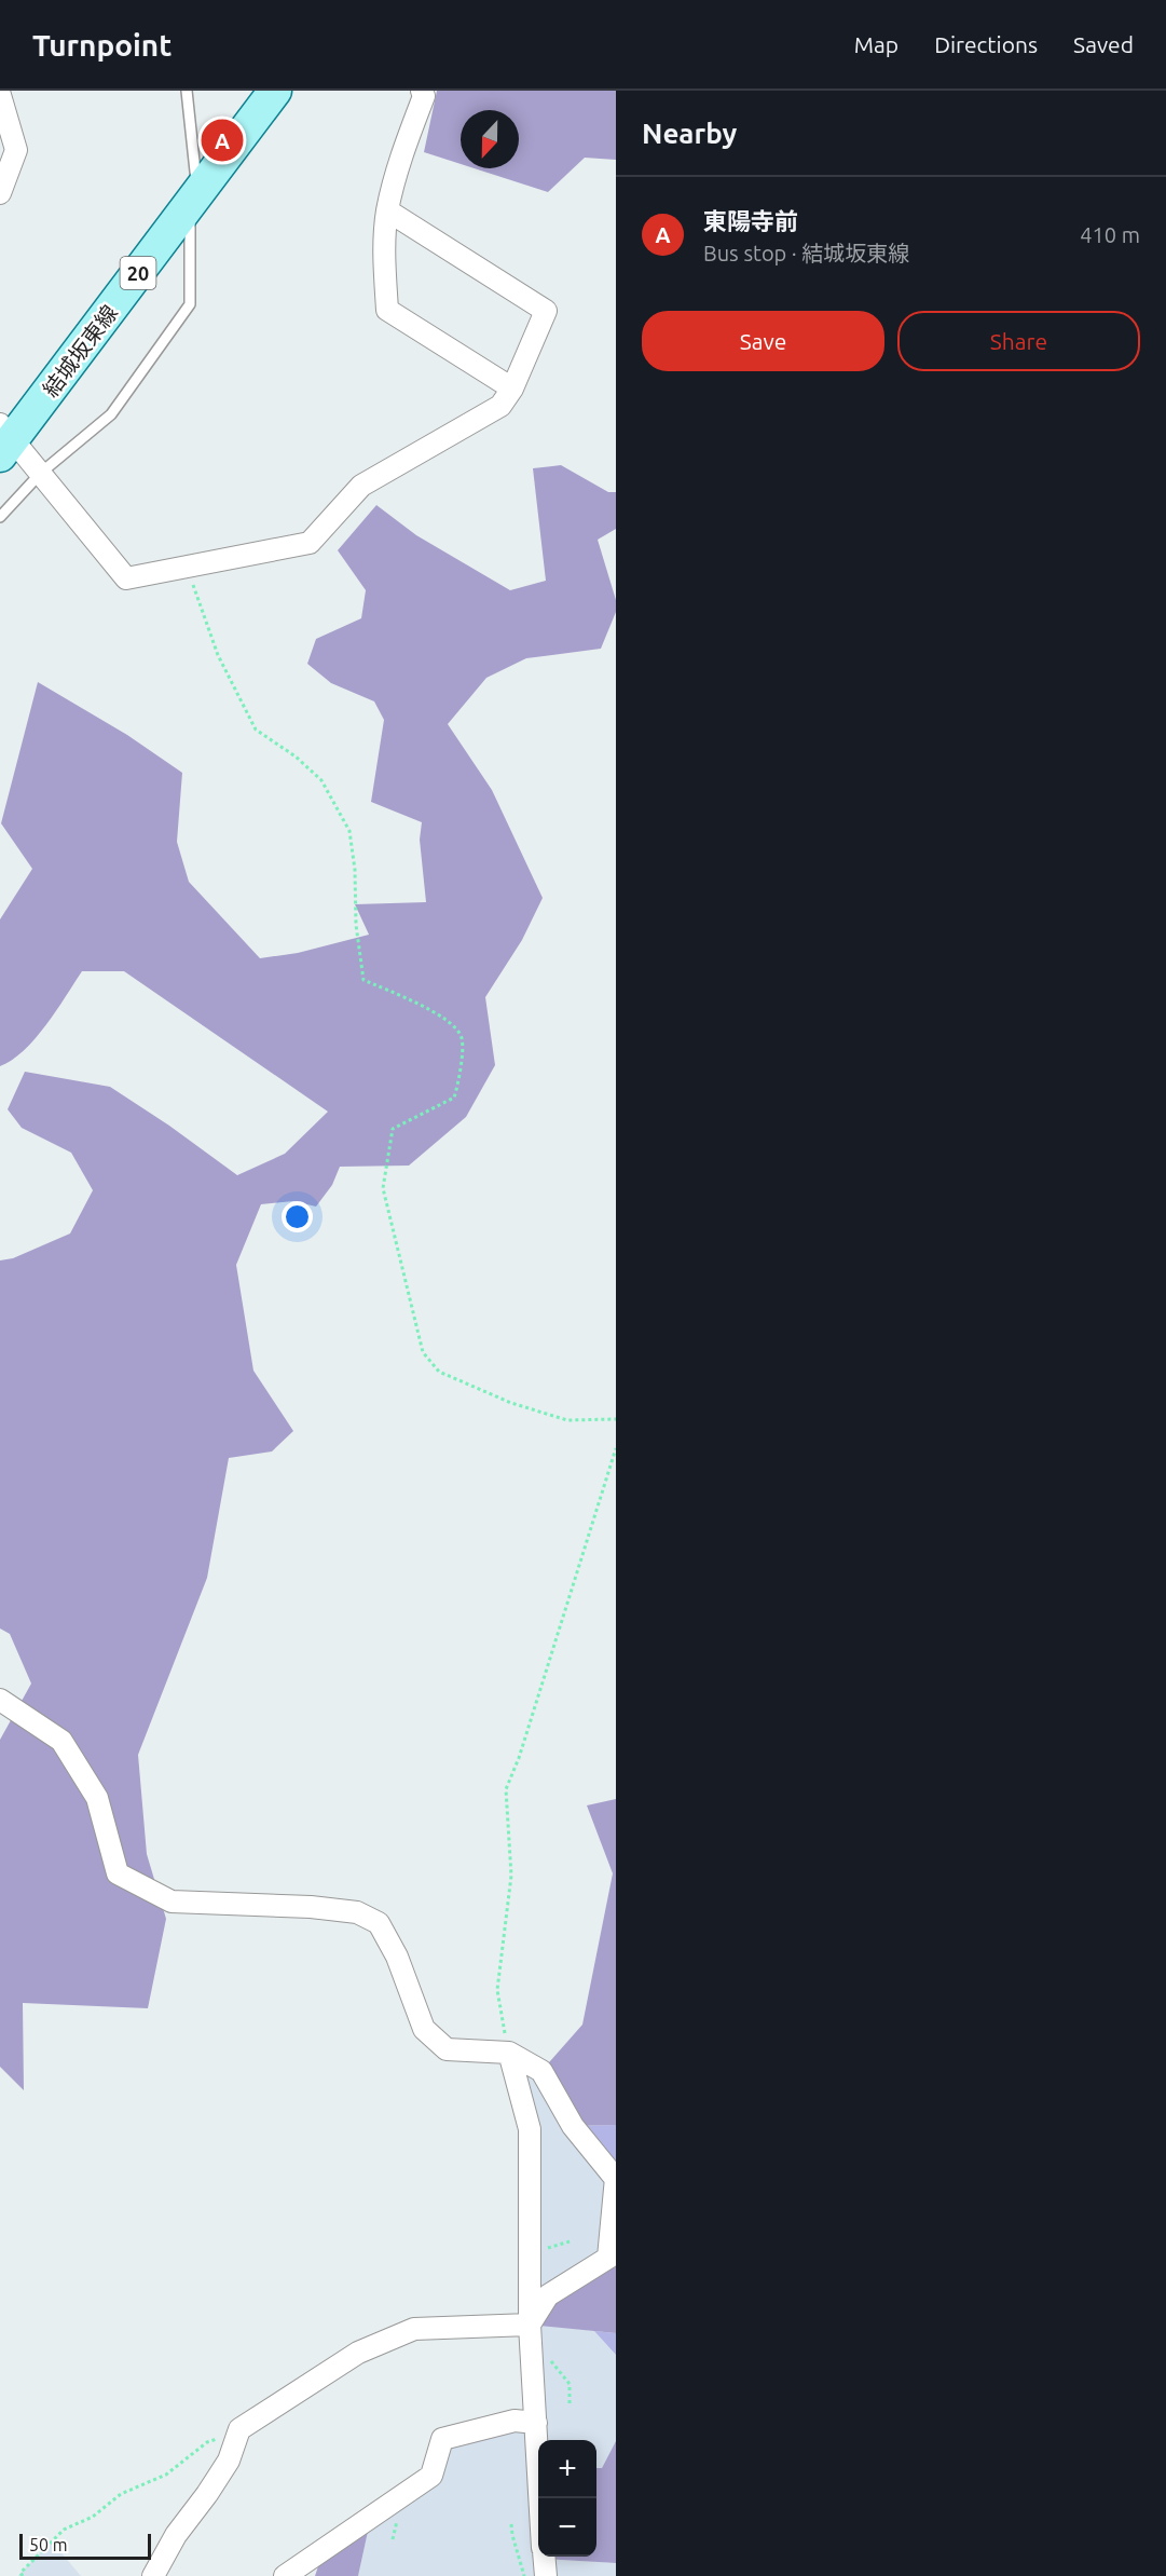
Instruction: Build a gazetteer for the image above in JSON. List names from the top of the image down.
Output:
{
  "streets": {
    "main road": ["20", "結城坂東線"]
  },
  "scale_bar": "50 m",
  "north": "bottom",
  "page": {
    "header": "Turnpoint",
    "nav": ["Map", "Directions", "Saved"],
    "heading": "Nearby",
    "pins": "A",
    "list": [
      {
        "mark": "A",
        "name": "東陽寺前",
        "note": "Bus stop · 結城坂東線",
        "value": "410 m"
      }
    ],
    "buttons": ["Save", "Share"],
    "map_buttons": ["+", "−"],
    "scale": "50 m"
  }
}
